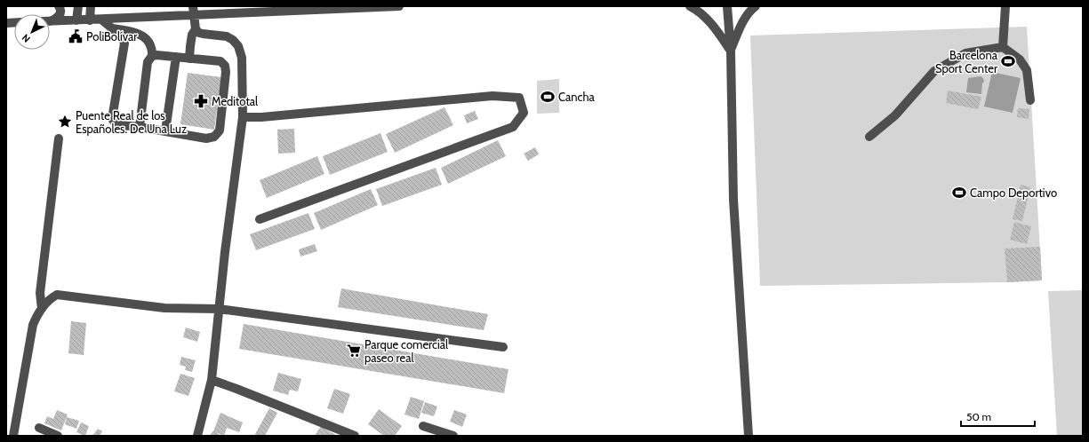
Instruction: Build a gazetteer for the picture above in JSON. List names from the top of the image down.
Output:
{
  "places": {
    "public building": ["PoliBolívar"],
    "sports": ["Barcelona Sport Center", "Cancha", "Campo Deportivo"],
    "pharmacy": ["Meditotal"],
    "place": ["Puente Real de los Españoles. De Una Luz"],
    "supermarket": ["Parque comercial paseo real"]
  },
  "scale_bar": "50 m",
  "north": "bottom left"
}
